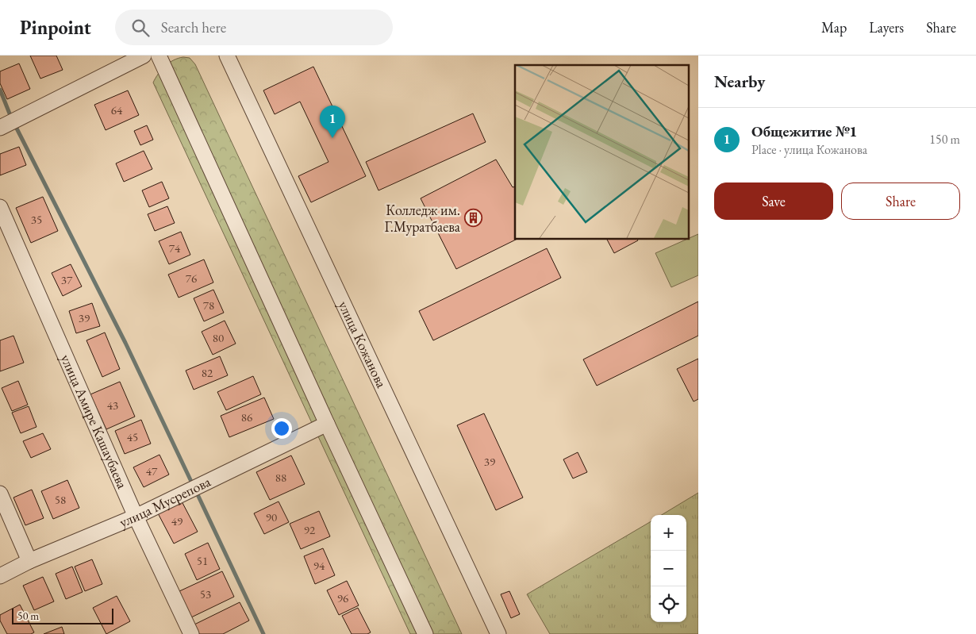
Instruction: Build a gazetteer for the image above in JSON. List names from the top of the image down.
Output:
{
  "streets": {
    "street": ["улица Кожанова", "улица Амире Кашаубаева", "улица Мусрепова"]
  },
  "crossings": [
    ["улица Амире Кашаубаева", "улица Мусрепова"]
  ],
  "places": {
    "building": ["Колледж им. Г.Муратбаева"]
  },
  "house_numbers": [
    "64",
    "35",
    "74",
    "76",
    "37",
    "78",
    "39",
    "80",
    "82",
    "43",
    "86",
    "45",
    "39",
    "47",
    "88",
    "58",
    "90",
    "49",
    "92",
    "51",
    "94",
    "53",
    "96"
  ],
  "scale_bar": "50 m",
  "page": {
    "header": "Pinpoint",
    "search": "Search here",
    "nav": ["Map", "Layers", "Share"],
    "heading": "Nearby",
    "pins": "1",
    "list": [
      {
        "mark": "1",
        "name": "Общежитие №1",
        "note": "Place · улица Кожанова",
        "value": "150 m"
      }
    ],
    "buttons": ["Save", "Share"],
    "map_buttons": ["+", "−"],
    "scale": "50 m"
  }
}
